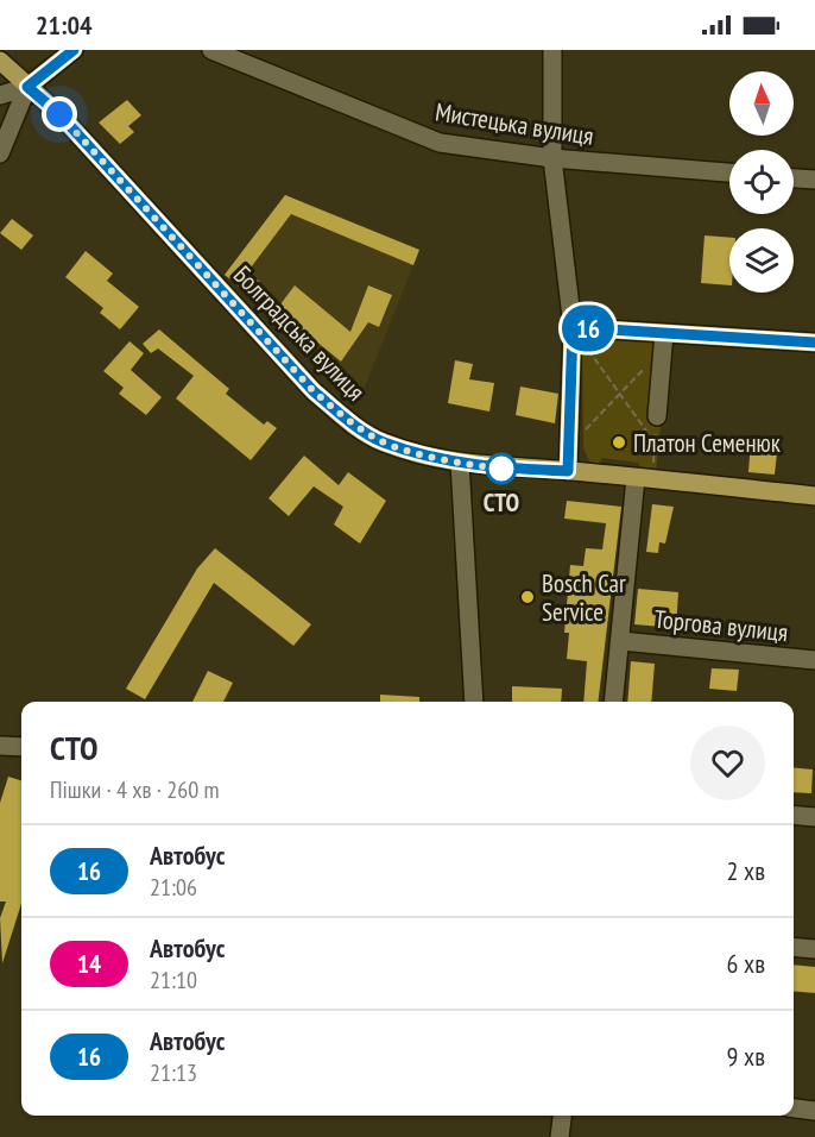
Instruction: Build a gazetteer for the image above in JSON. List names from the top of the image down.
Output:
{
  "streets": {
    "main road": ["Болградська вулиця"],
    "street": ["Мистецька вулиця", "Торгова вулиця"]
  },
  "places": ["Платон Семенюк", "СТО", "Bosch Car Service"],
  "lines": ["bus line 16"],
  "north": "top",
  "page": {
    "status": "21:04",
    "on_map": "16",
    "heading": ["СТО", "Пішки · 4 хв · 260 m"],
    "list": [
      {
        "mark": "16",
        "name": "Автобус",
        "note": "21:06",
        "value": "2 хв"
      },
      {
        "mark": "14",
        "name": "Автобус",
        "note": "21:10",
        "value": "6 хв"
      },
      {
        "mark": "16",
        "name": "Автобус",
        "note": "21:13",
        "value": "9 хв"
      }
    ]
  }
}
